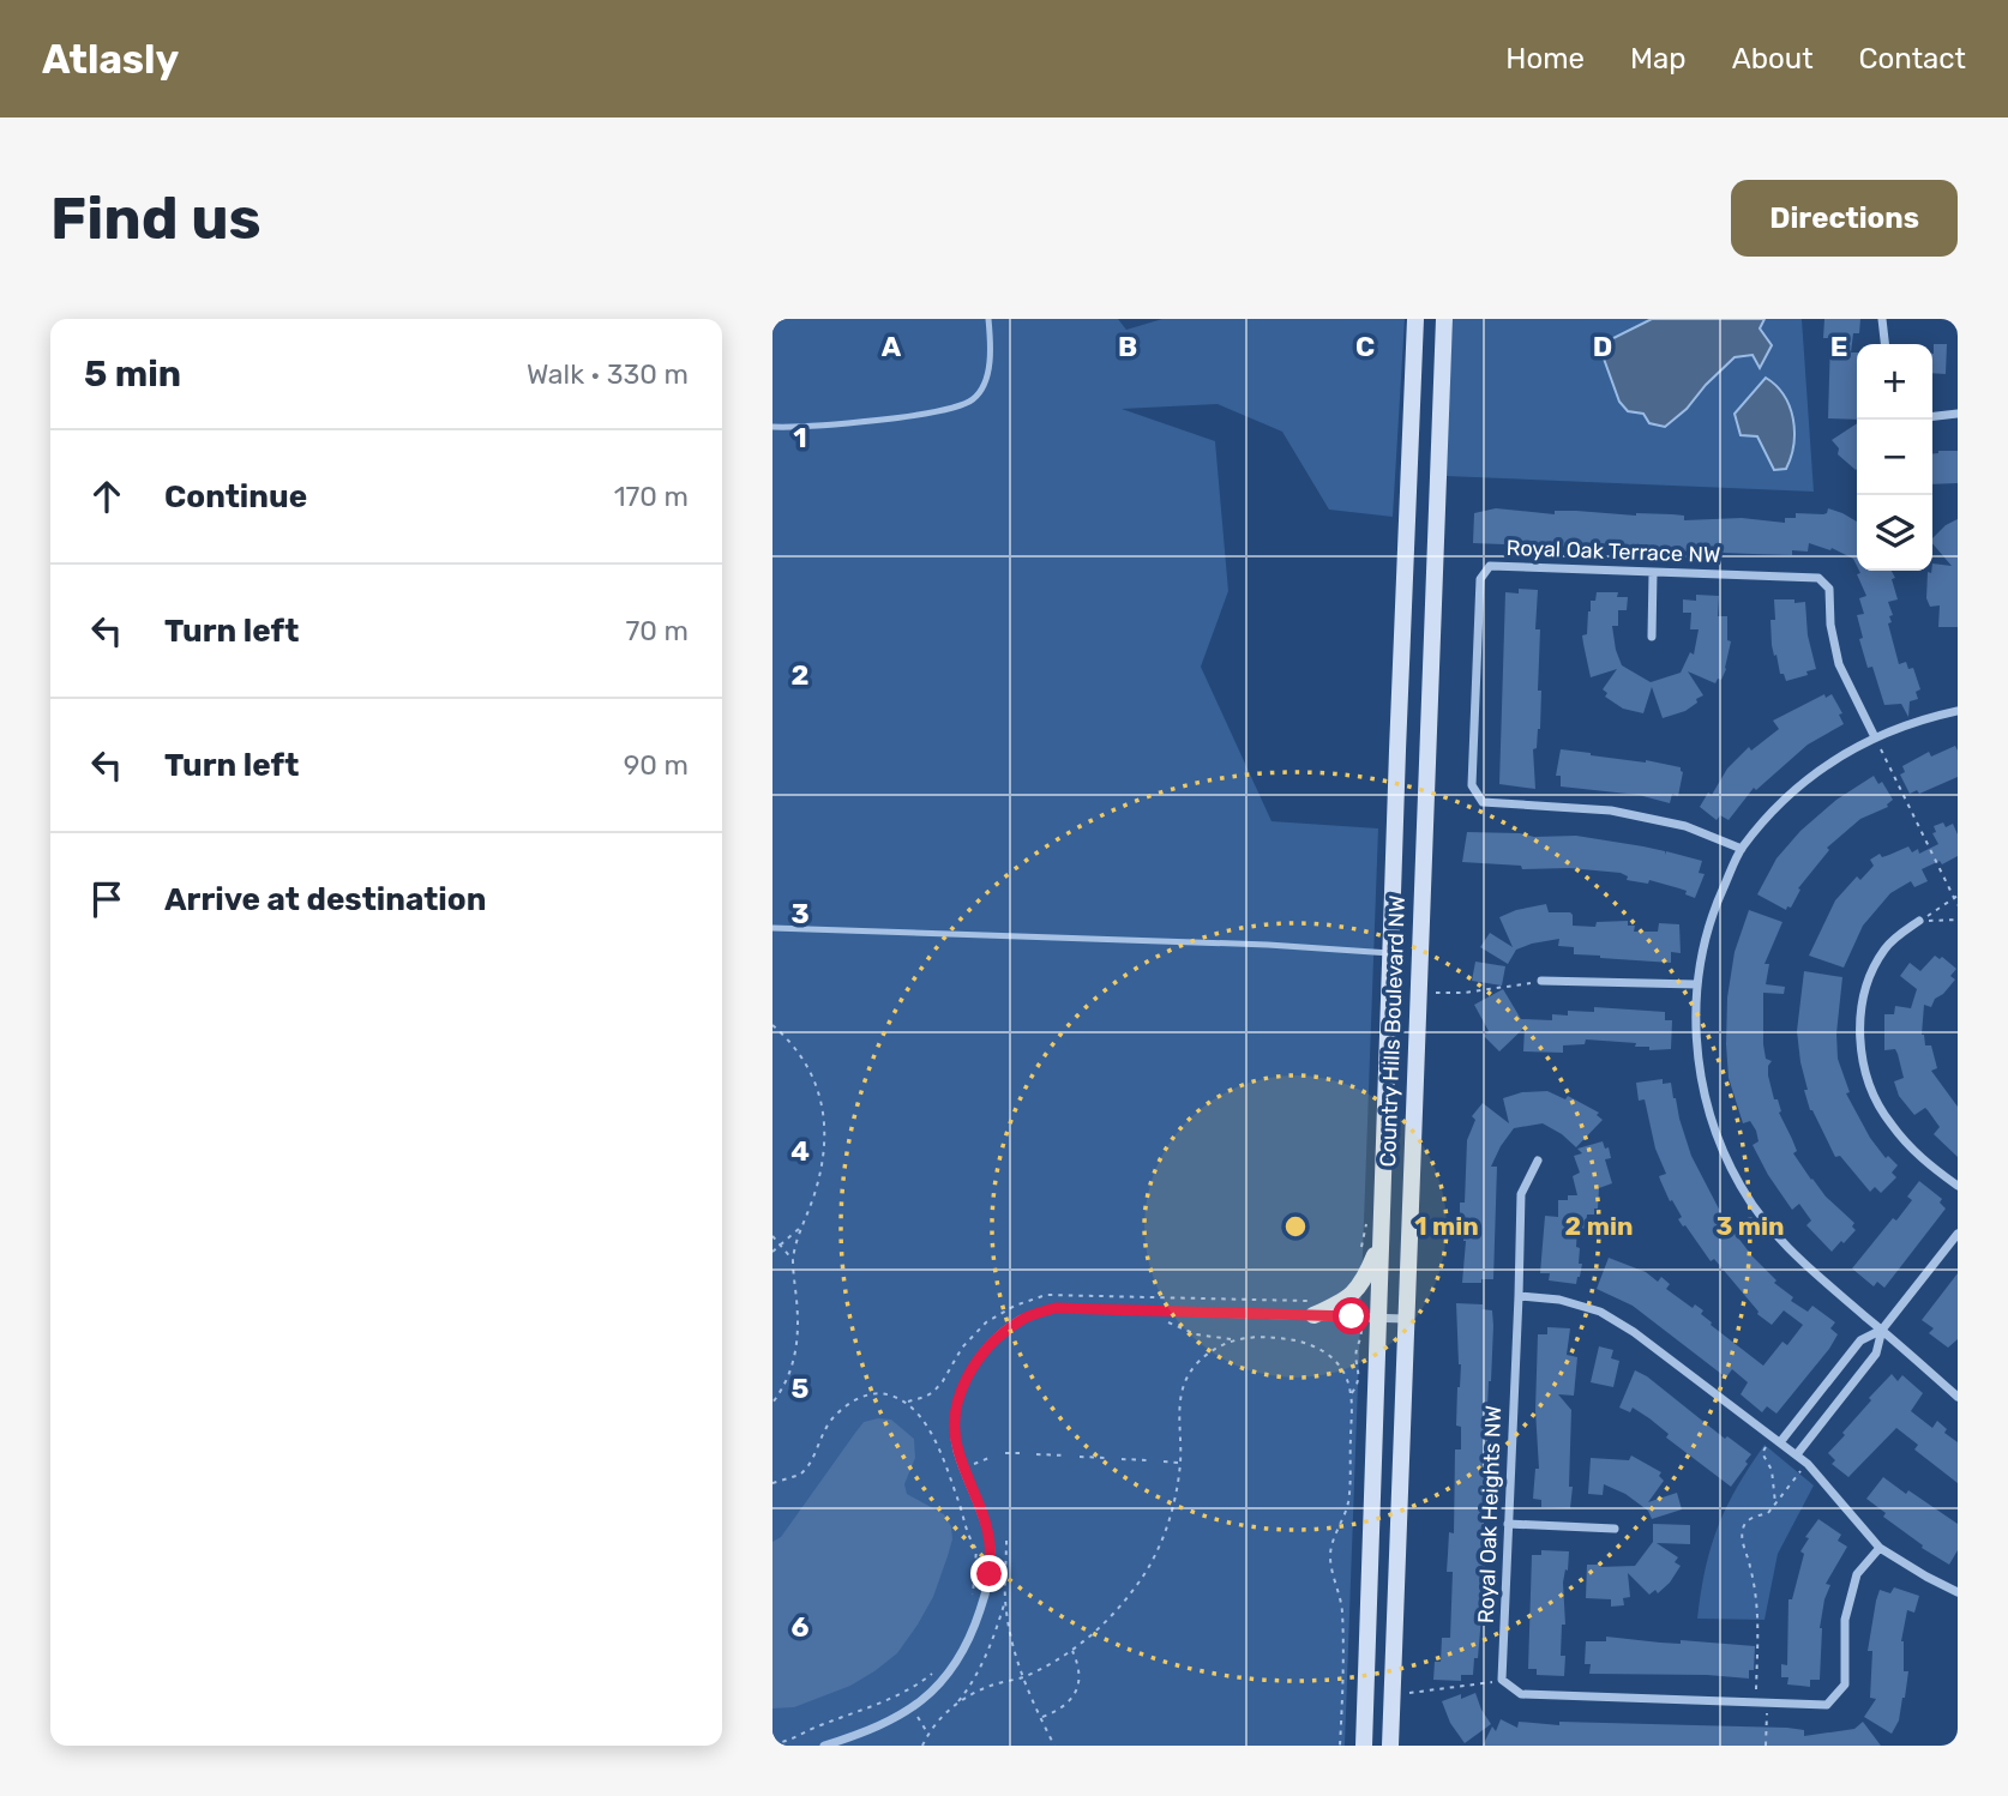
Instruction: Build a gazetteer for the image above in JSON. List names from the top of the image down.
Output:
{
  "streets": {
    "main road": ["Country Hills Boulevard NW"],
    "street": ["Royal Oak Terrace NW", "Royal Oak Heights NW"]
  },
  "page": {
    "header": "Atlasly",
    "nav": [
      "Home",
      "Map",
      "About",
      "Contact"
    ],
    "buttons": "Directions",
    "title": "Find us",
    "heading": ["5 min", "Walk · 330 m"],
    "map_buttons": ["+", "−"],
    "list": [
      ["Continue", "170 m"],
      ["Turn left", "70 m"],
      ["Turn left", "90 m"],
      "Arrive at destination"
    ]
  },
  "grid": {
    "columns": [
      "A",
      "B",
      "C",
      "D",
      "E"
    ],
    "rows": [
      "1",
      "2",
      "3",
      "4",
      "5",
      "6"
    ]
  },
  "rings": ["1 min", "2 min", "3 min"]
}
